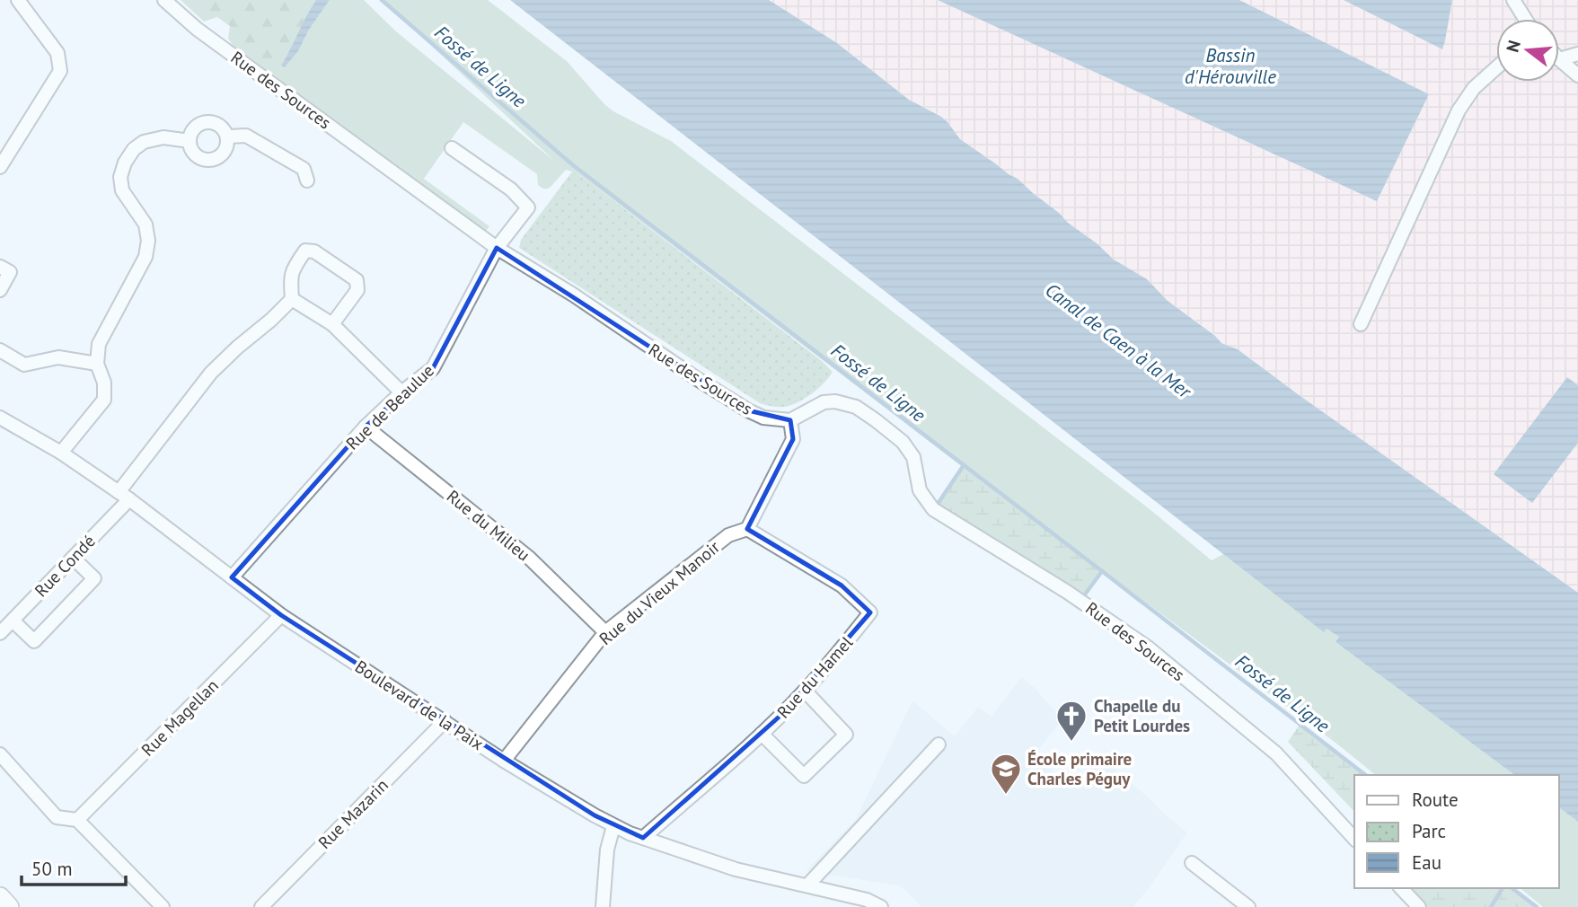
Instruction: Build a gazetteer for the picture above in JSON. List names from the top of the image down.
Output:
{
  "streets": {
    "street": [
      "Rue des Sources",
      "Rue de Beaulue",
      "Rue du Milieu",
      "Rue Condé",
      "Rue du Vieux Manoir",
      "Rue du Hamel",
      "Boulevard de la Paix",
      "Rue Magellan",
      "Rue Mazarin"
    ]
  },
  "crossings": [
    ["Rue des Sources", "Rue de Beaulue"],
    ["Rue de Beaulue", "Rue du Milieu"],
    ["Rue de Beaulue", "Boulevard de la Paix"],
    ["Rue du Milieu", "Rue du Vieux Manoir"],
    ["Rue Condé", "Boulevard de la Paix"],
    ["Rue du Vieux Manoir", "Rue du Hamel"],
    ["Rue du Vieux Manoir", "Boulevard de la Paix"],
    ["Rue du Hamel", "Boulevard de la Paix"],
    ["Boulevard de la Paix", "Rue Magellan"],
    ["Boulevard de la Paix", "Rue Mazarin"]
  ],
  "water": ["Bassin d'Hérouville", "Fossé de Ligne", "Canal de Caen à la Mer"],
  "places": {
    "church": ["Chapelle du Petit Lourdes"],
    "school or university": ["École primaire Charles Péguy"]
  },
  "legend": ["Route", "Parc", "Eau"],
  "scale_bar": "50 m",
  "north": "left"
}
